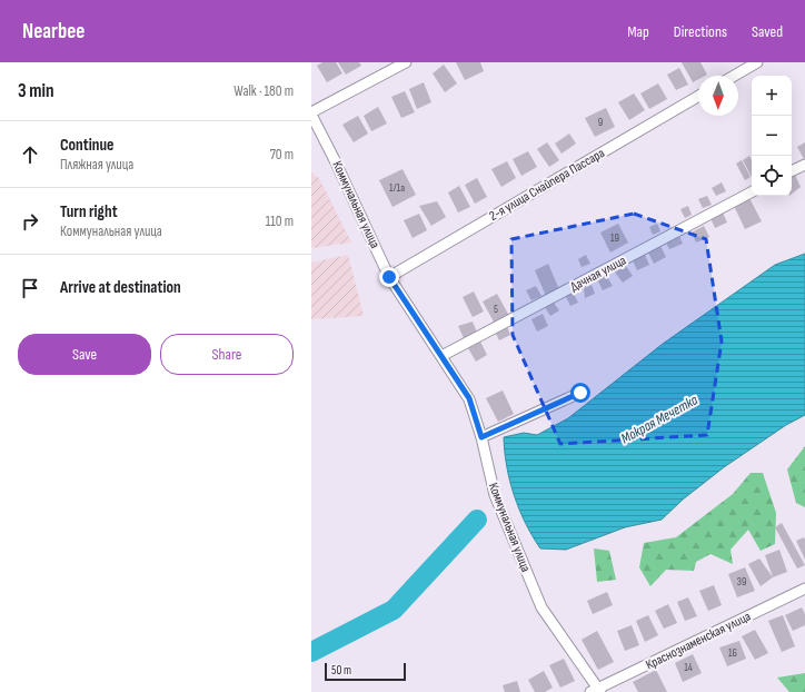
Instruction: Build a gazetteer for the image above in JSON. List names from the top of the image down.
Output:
{
  "streets": {
    "street": [
      "2-я улица Снайпера Пассара",
      "Коммунальная улица",
      "Дачная улица",
      "Краснознаменская улица"
    ]
  },
  "crossings": [
    ["2-я улица Снайпера Пассара", "Коммунальная улица"],
    ["Коммунальная улица", "Дачная улица"],
    ["Коммунальная улица", "Краснознаменская улица"]
  ],
  "water": ["Мокрая Мечетка"],
  "house_numbers": [
    "9",
    "1/1а",
    "19",
    "5",
    "39",
    "16",
    "14"
  ],
  "scale_bar": "50 m",
  "north": "bottom",
  "page": {
    "header": "Nearbee",
    "nav": ["Map", "Directions", "Saved"],
    "heading": ["3 min", "Walk · 180 m"],
    "map_buttons": ["+", "−"],
    "list": [
      ["Continue", "Пляжная улица", "70 m"],
      ["Turn right", "Коммунальная улица", "110 m"],
      "Arrive at destination"
    ],
    "buttons": ["Save", "Share"],
    "scale": "50 m"
  }
}
